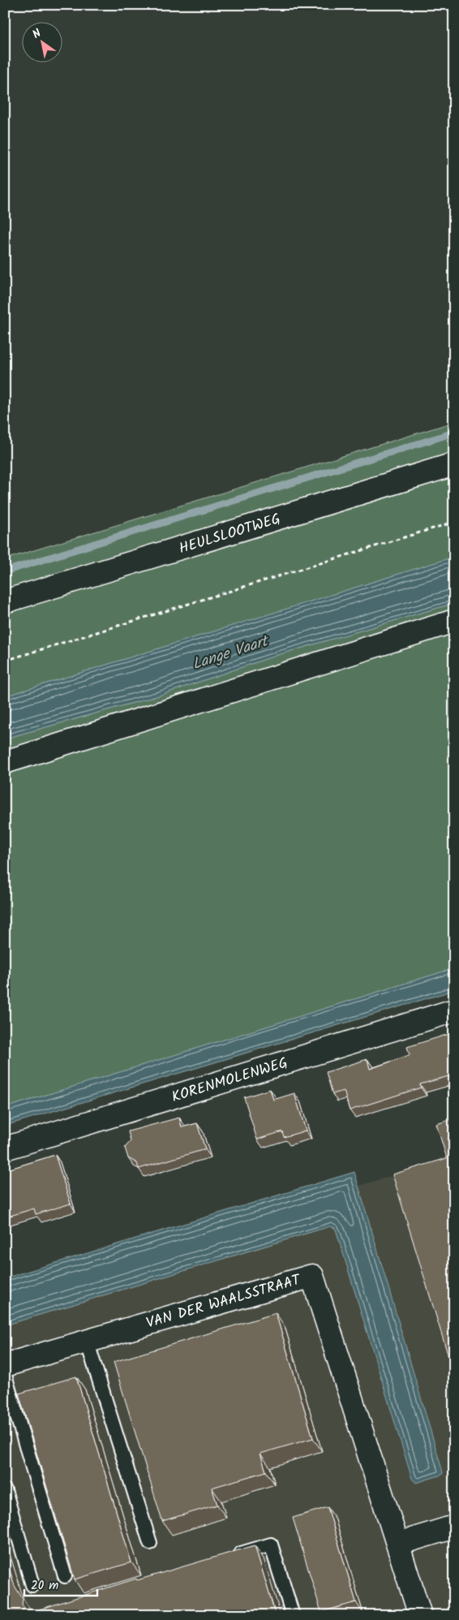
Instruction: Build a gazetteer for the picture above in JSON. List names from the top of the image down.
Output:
{
  "streets": {
    "street": ["HEULSLOOTWEG", "KORENMOLENWEG", "VAN DER WAALSSTRAAT"]
  },
  "water": ["Lange Vaart"],
  "scale_bar": "20 m",
  "north": "top left"
}
